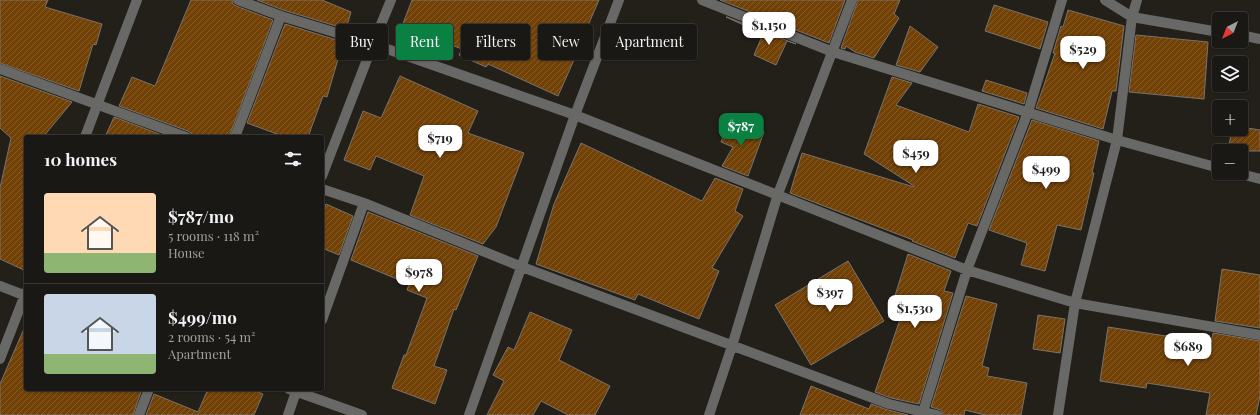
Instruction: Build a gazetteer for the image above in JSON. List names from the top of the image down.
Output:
{
  "north": "bottom left",
  "page": {
    "map_buttons": ["+", "−"],
    "price": [
      "$1,150",
      "$529",
      "$787",
      "$719",
      "$459",
      "$499",
      "$978",
      "$397",
      "$1,530",
      "$689"
    ],
    "chip": [
      "Buy",
      "Rent",
      "Filters",
      "New",
      "Apartment"
    ],
    "heading": "10 homes",
    "list": [
      {
        "name": "$787/mo",
        "note": "5 rooms · 118 m² · House"
      },
      {
        "name": "$499/mo",
        "note": "2 rooms · 54 m² · Apartment"
      }
    ]
  }
}
